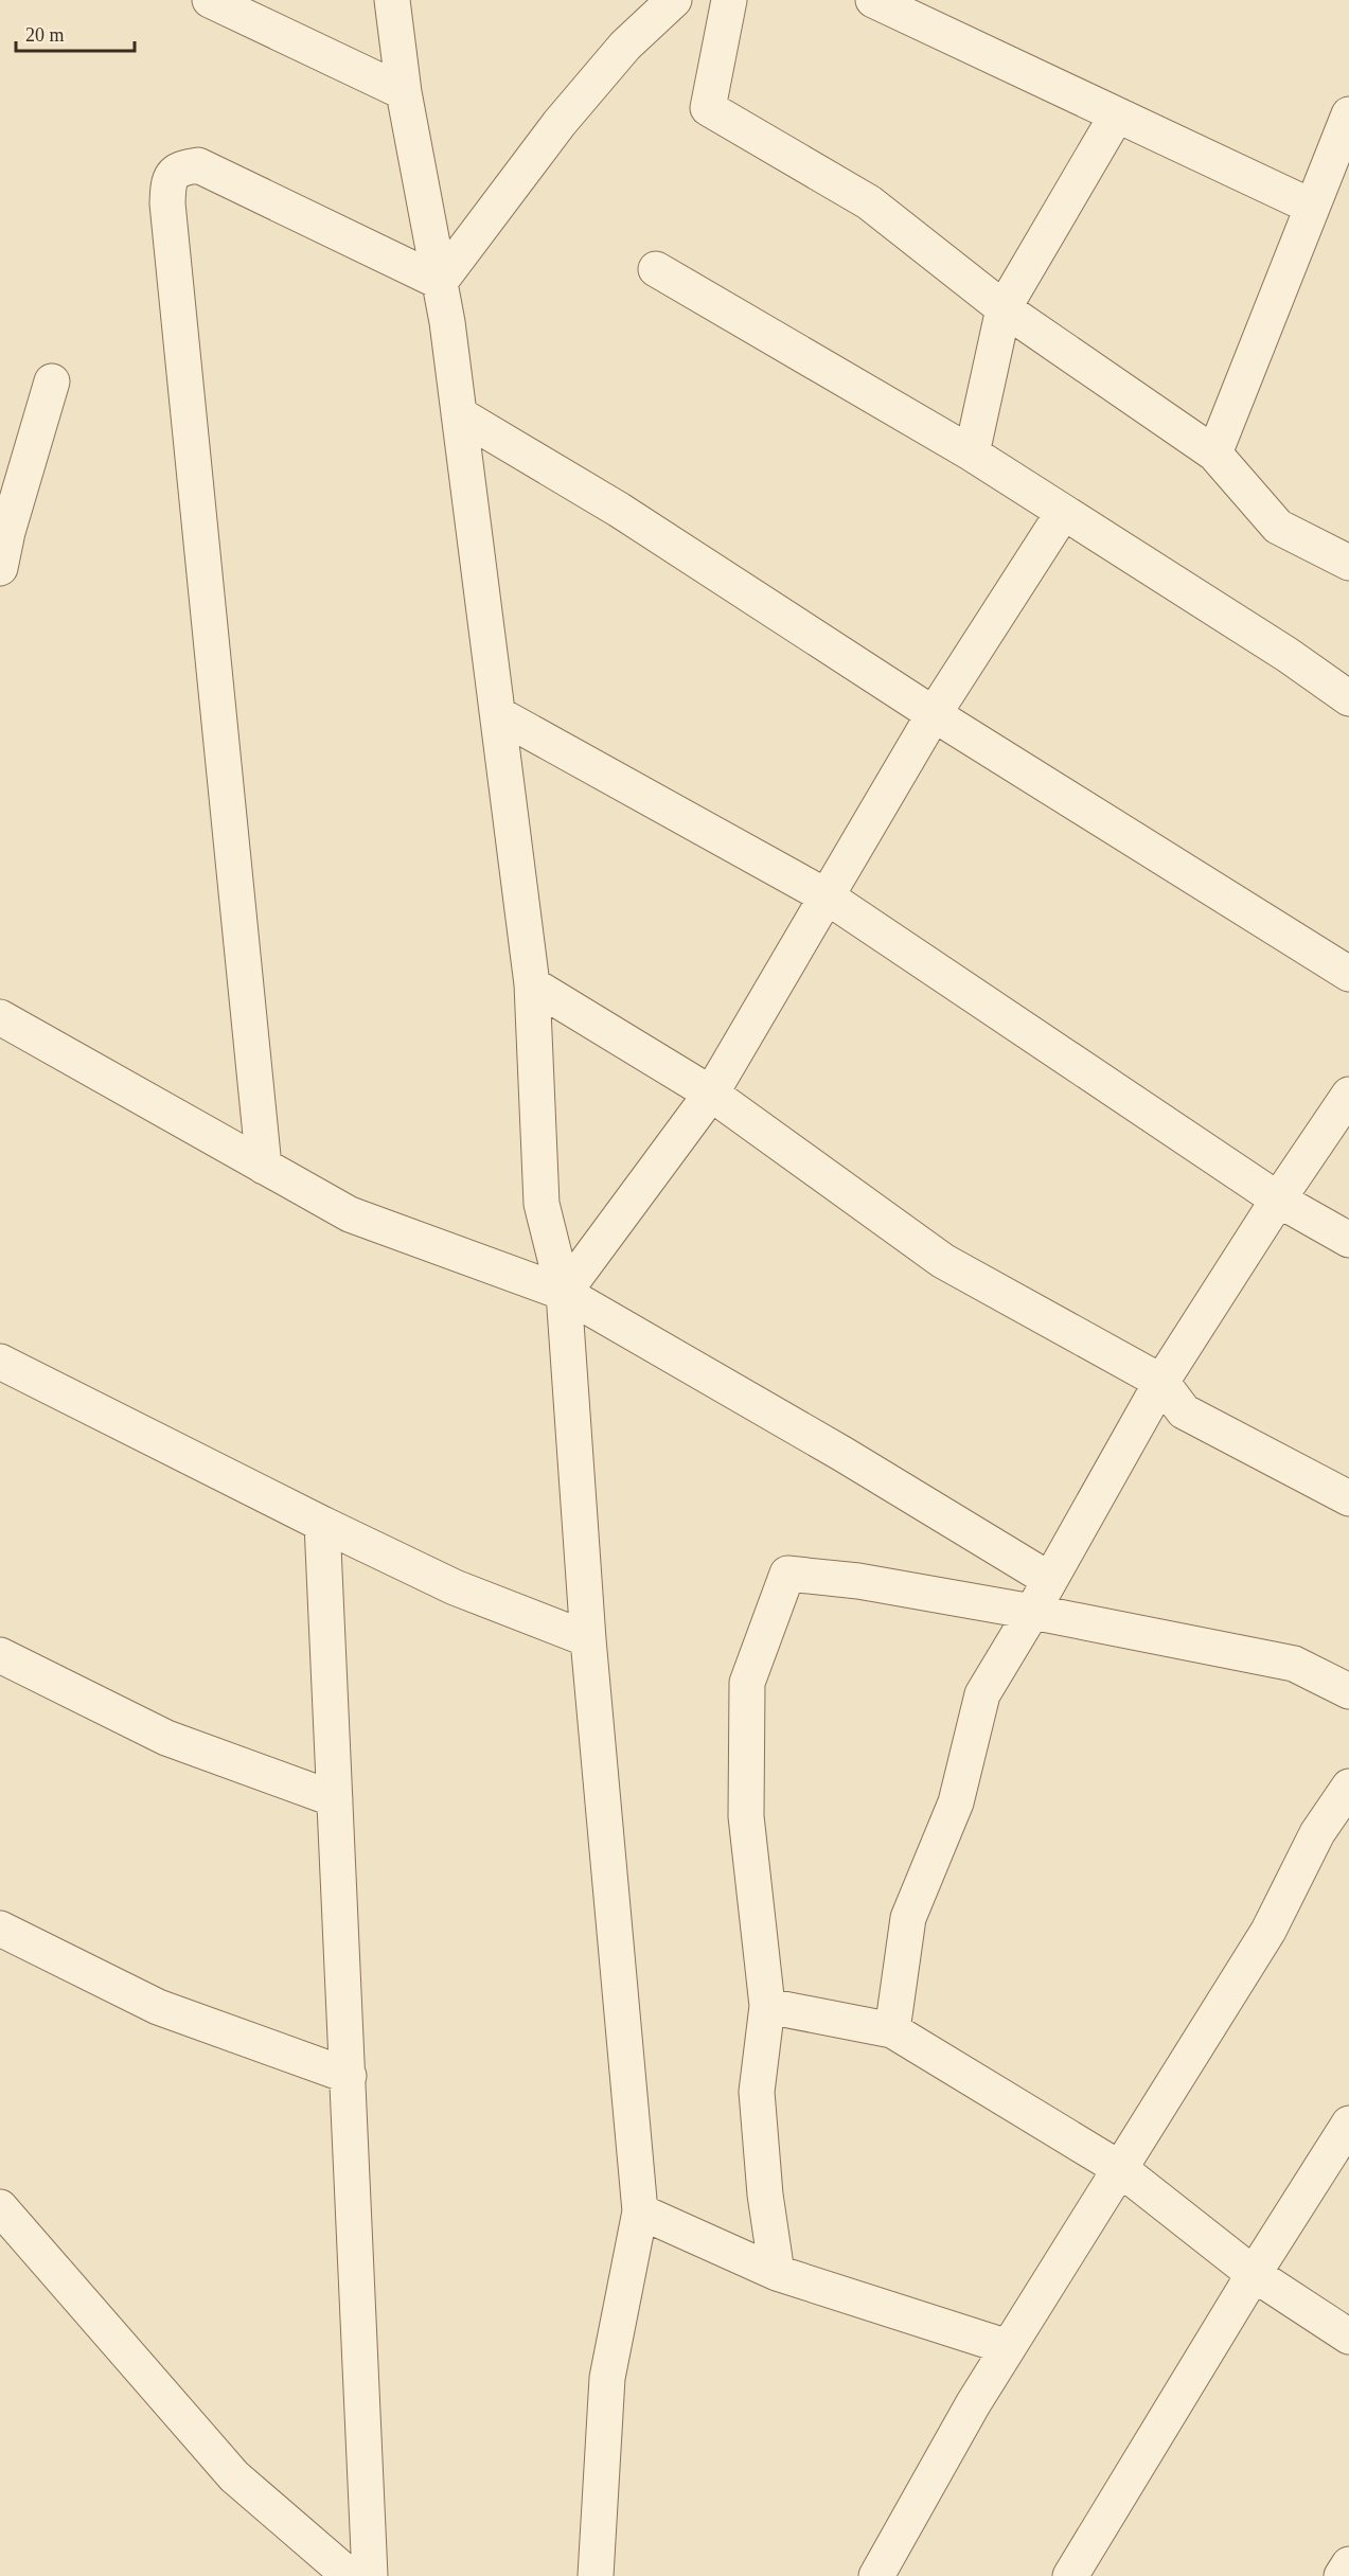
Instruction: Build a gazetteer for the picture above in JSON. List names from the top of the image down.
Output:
{
  "scale_bar": "20 m"
}
